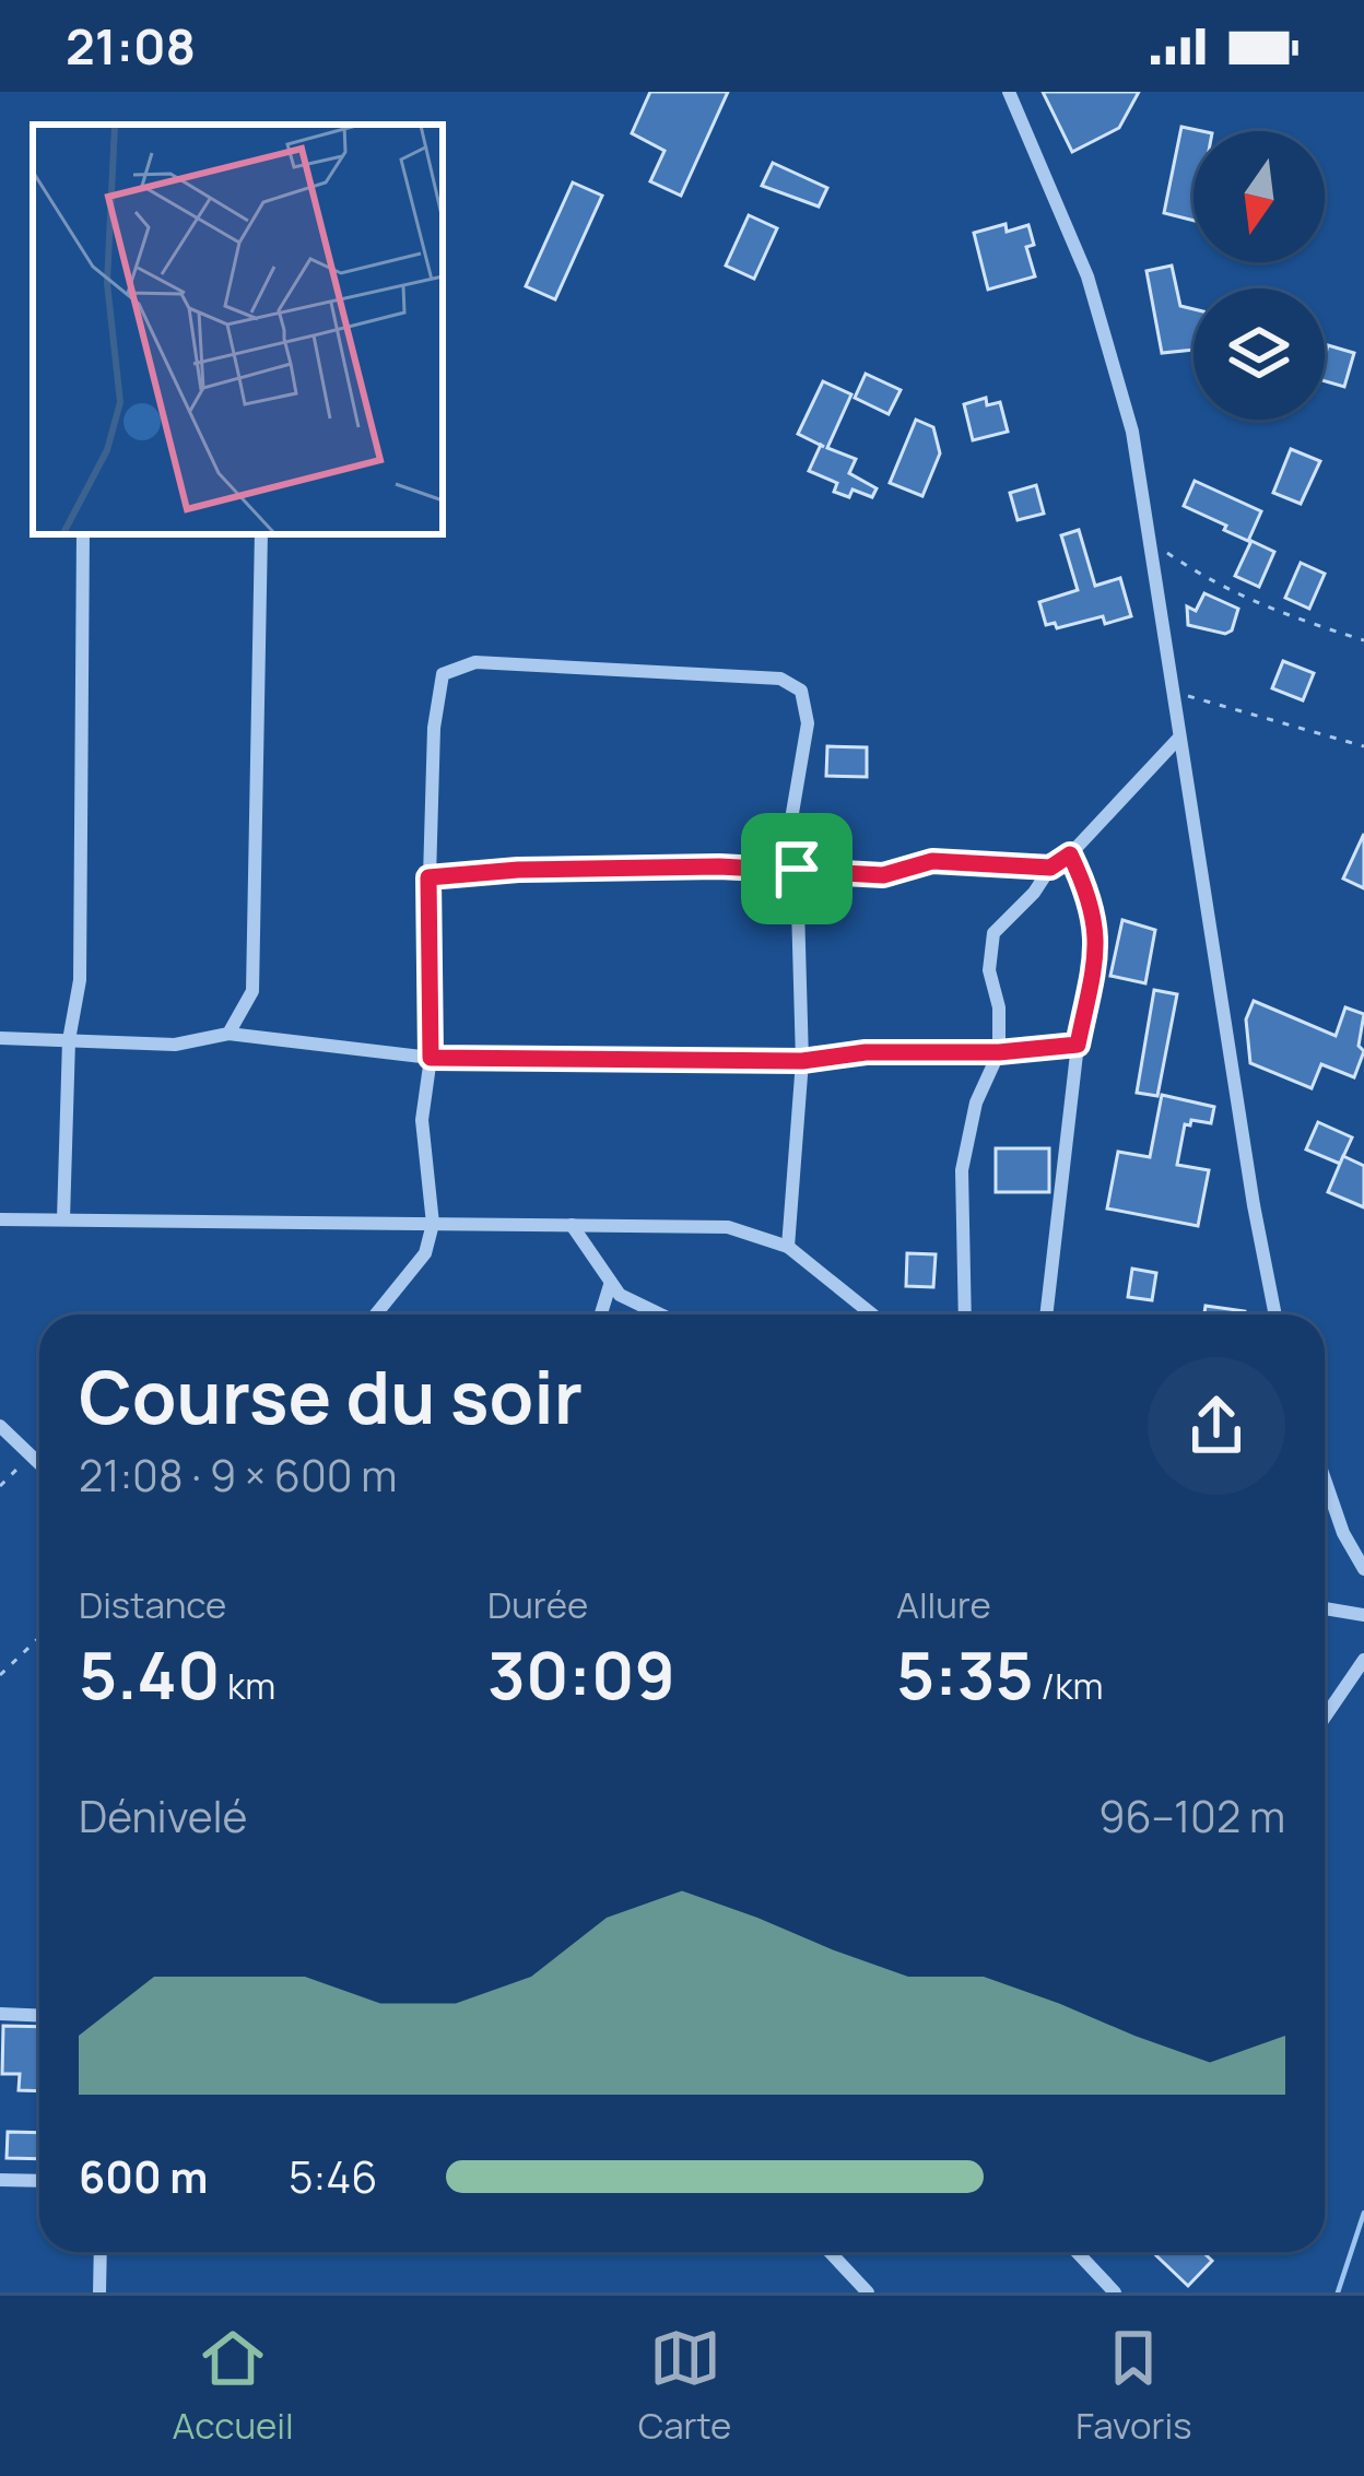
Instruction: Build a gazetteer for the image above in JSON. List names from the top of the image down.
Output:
{
  "north": "bottom",
  "page": {
    "status": "21:08",
    "heading": ["Course du soir", "21:08 · 9 × 600 m"],
    "stats": [
      ["Distance", "5.40 km"],
      ["Durée", "30:09"],
      ["Allure", "5:35 /km"]
    ],
    "chart": ["Dénivelé", "96–102 m"],
    "list": [
      {
        "name": "600 m",
        "note": "5:46"
      }
    ],
    "tabs": ["Accueil", "Carte", "Favoris"]
  }
}
